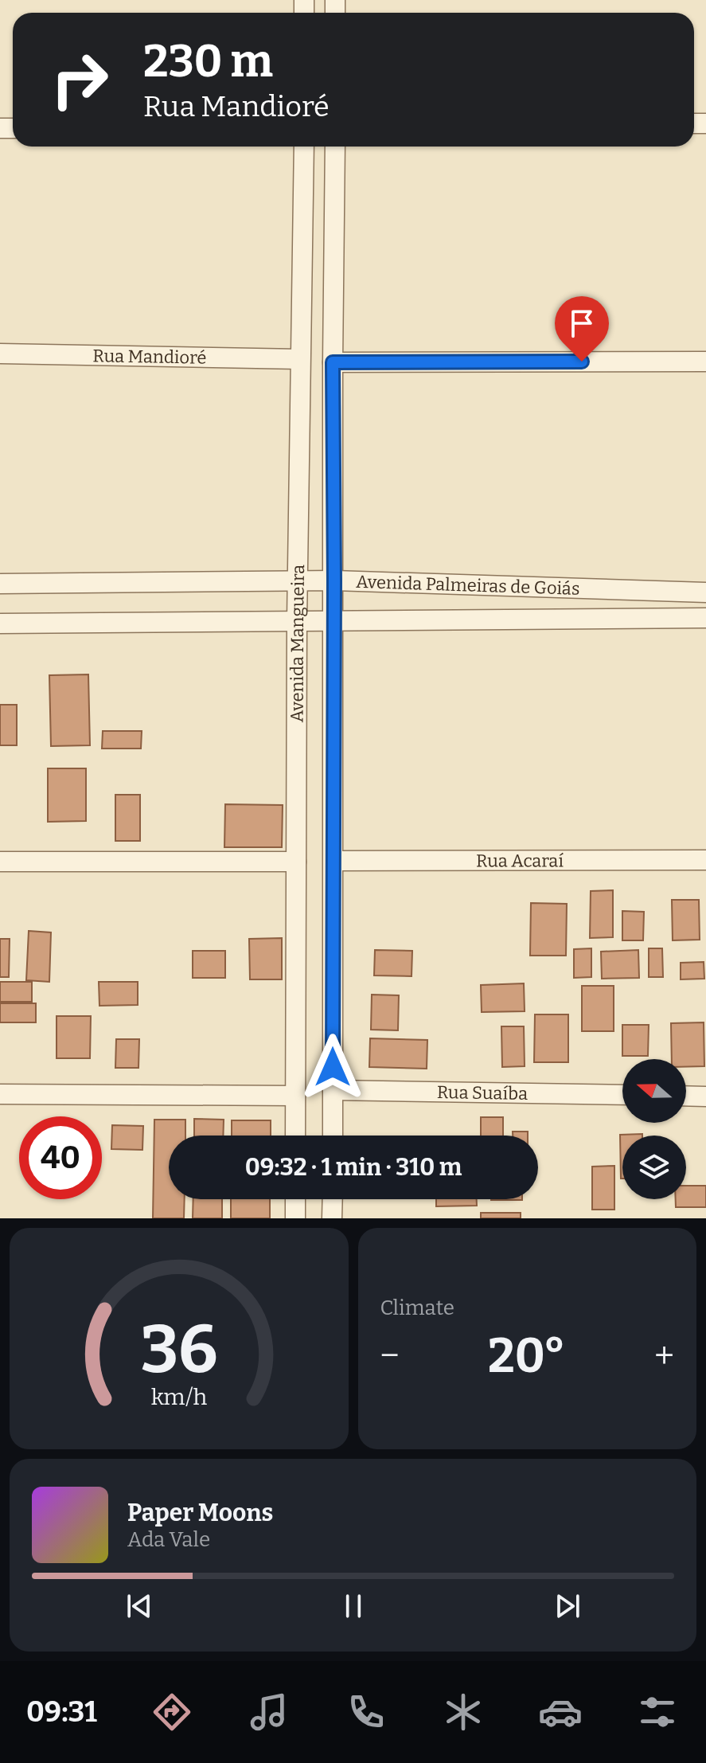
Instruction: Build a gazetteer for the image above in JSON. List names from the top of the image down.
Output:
{
  "streets": {
    "street": [
      "Rua Mandioré",
      "Avenida Palmeiras de Goiás",
      "Avenida Mangueira",
      "Rua Acaraí",
      "Rua Suaíba"
    ]
  },
  "crossings": [
    ["Rua Mandioré", "Avenida Mangueira"],
    ["Avenida Palmeiras de Goiás", "Avenida Mangueira"],
    ["Avenida Mangueira", "Rua Acaraí"],
    ["Avenida Mangueira", "Rua Suaíba"]
  ],
  "north": "left",
  "page": {
    "turn": ["230 m", "Rua Mandioré"],
    "limit": "40",
    "trip": "09:32 · 1 min · 310 m",
    "tile": "Climate",
    "heat": ["−", "20°", "+"],
    "song": ["Paper Moons", "Ada Vale"],
    "tabs": "09:31",
    "gauge": ["36", "km/h"]
  }
}
